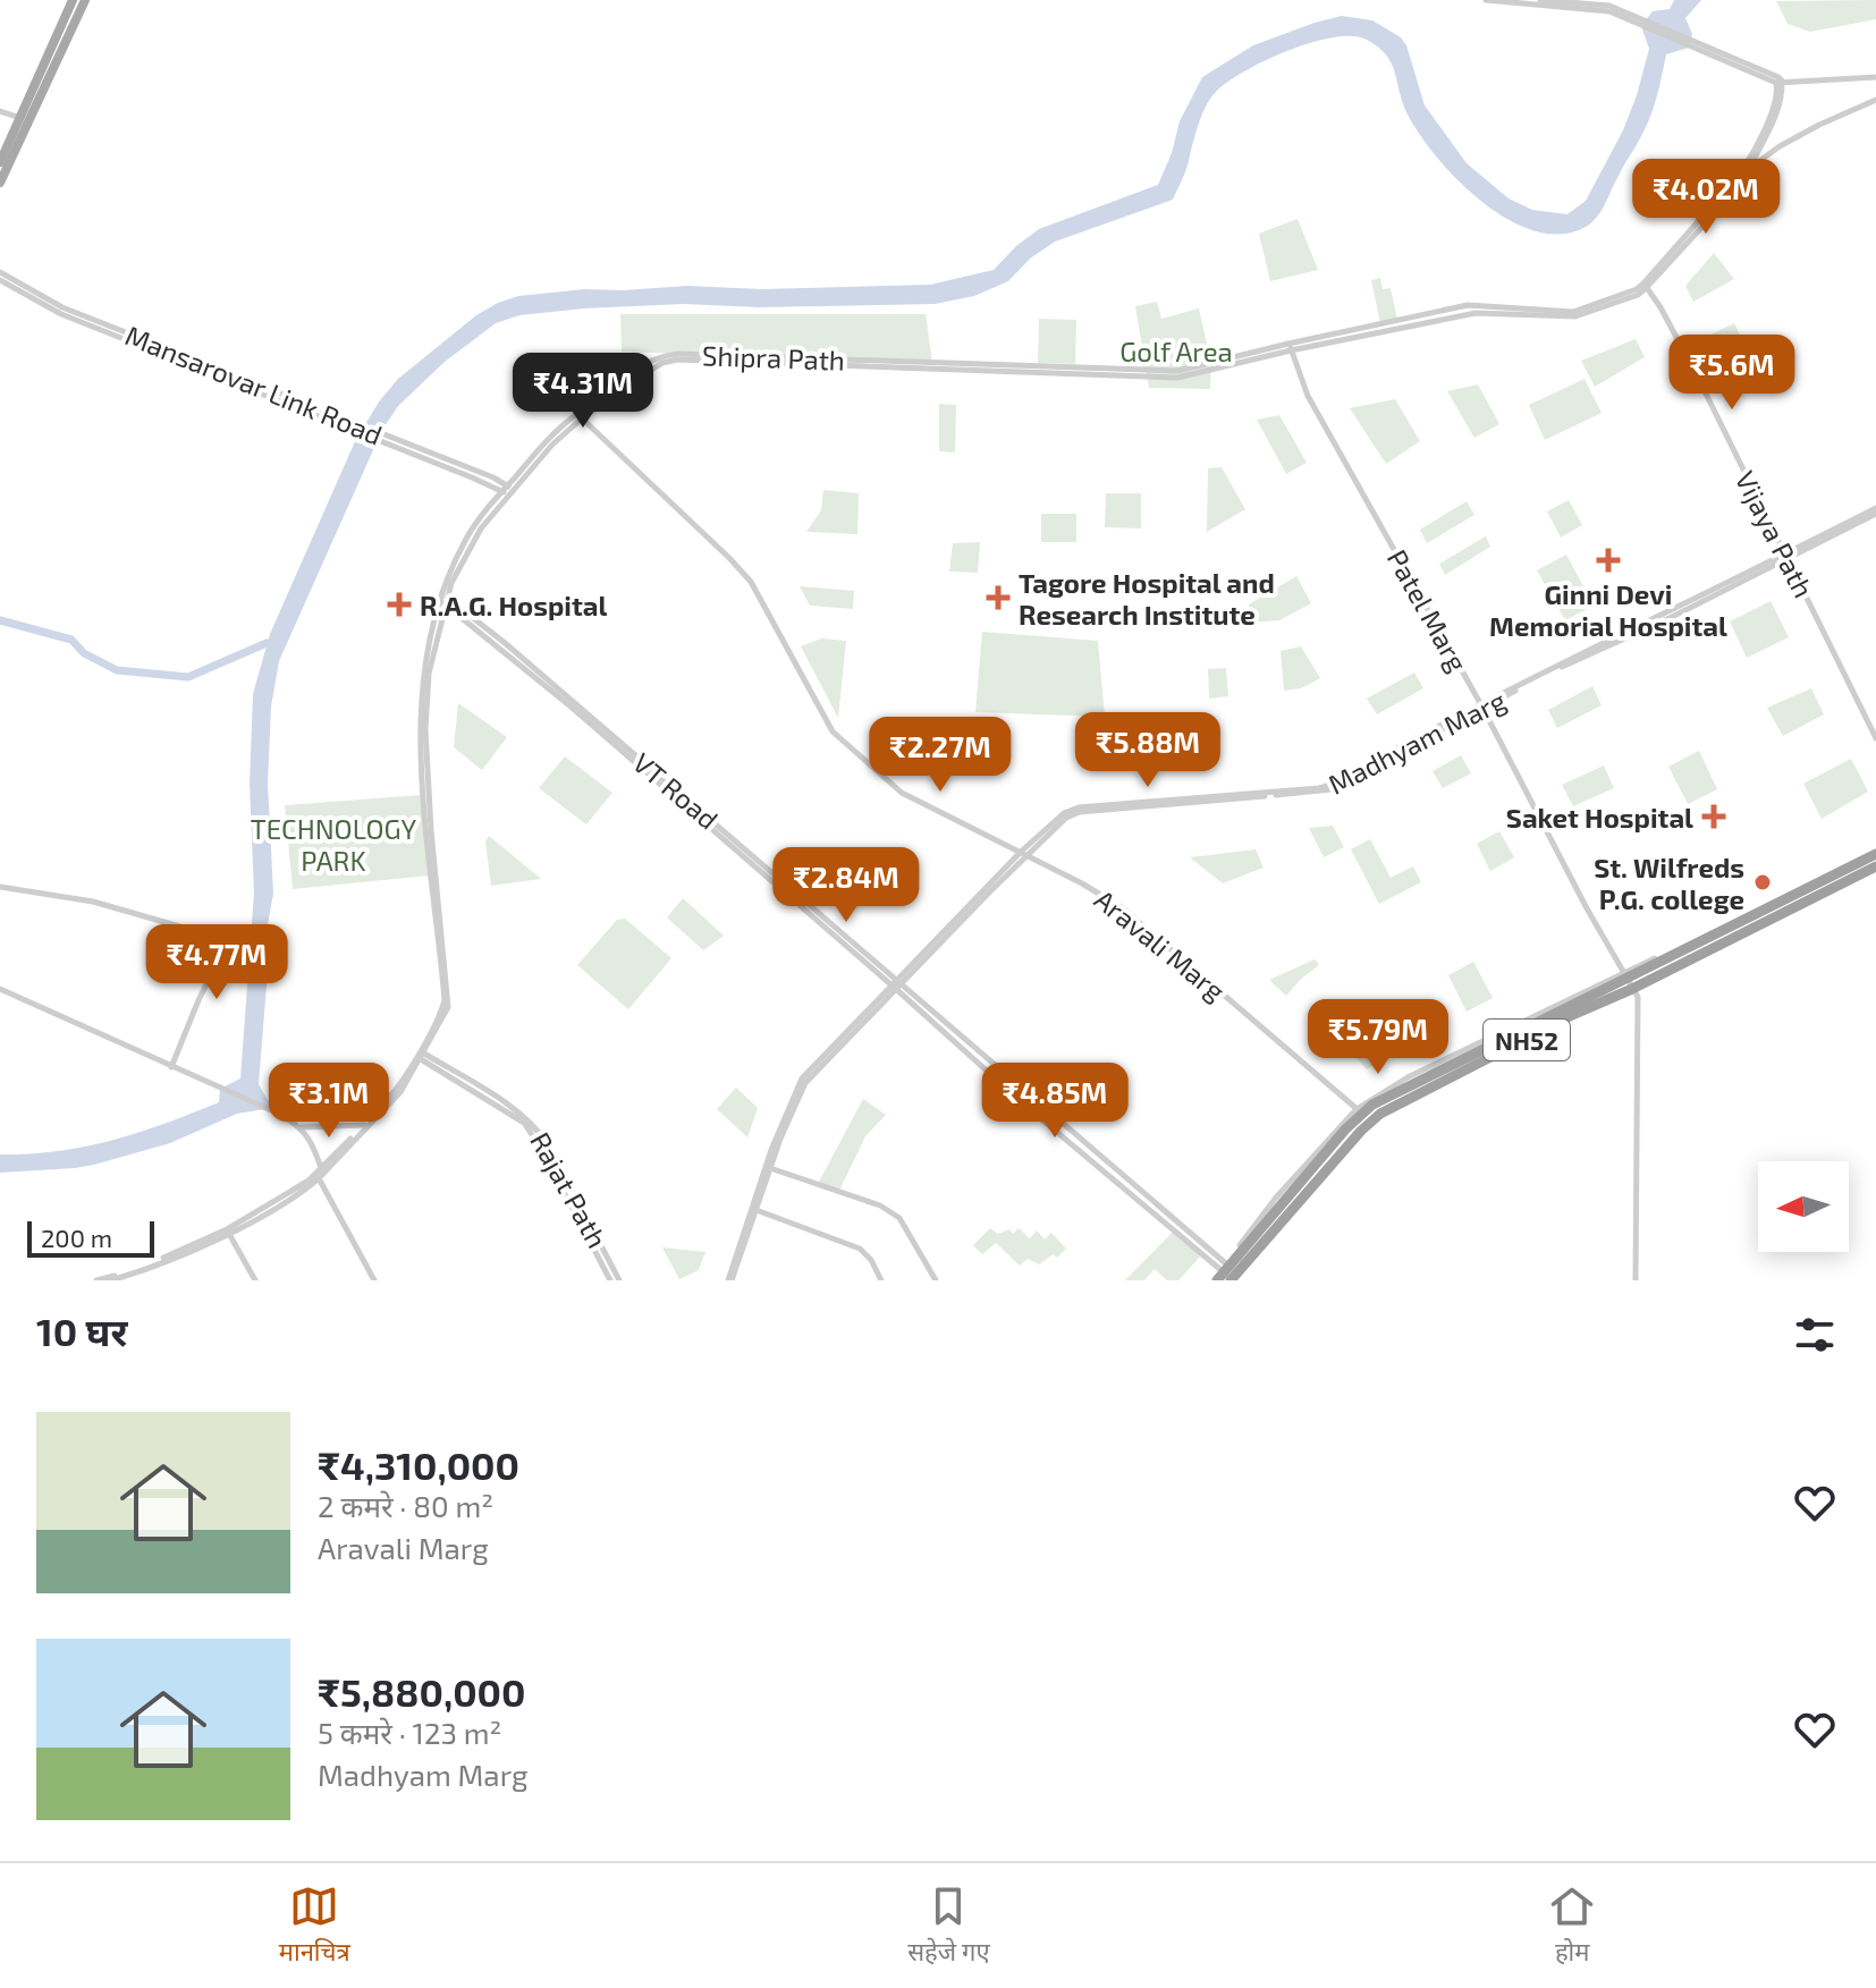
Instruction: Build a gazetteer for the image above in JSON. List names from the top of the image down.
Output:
{
  "streets": {
    "highway": ["NH52"],
    "street": [
      "Shipra Path",
      "Mansarovar Link Road",
      "Vijaya Path",
      "Patel Marg",
      "Madhyam Marg",
      "VT Road",
      "Aravali Marg",
      "Rajat Path"
    ]
  },
  "crossings": [
    ["Shipra Path", "Mansarovar Link Road"],
    ["Shipra Path", "Vijaya Path"],
    ["Shipra Path", "Patel Marg"],
    ["Shipra Path", "VT Road"],
    ["Shipra Path", "Aravali Marg"],
    ["Shipra Path", "Rajat Path"],
    ["Vijaya Path", "Madhyam Marg"],
    ["Patel Marg", "Madhyam Marg"],
    ["Patel Marg", "NH52"],
    ["Madhyam Marg", "VT Road"],
    ["Madhyam Marg", "Aravali Marg"],
    ["VT Road", "NH52"],
    ["Aravali Marg", "NH52"]
  ],
  "parks": ["Golf Area", "TECHNOLOGY PARK"],
  "places": {
    "health": [
      "Ginni Devi Memorial Hospital",
      "Tagore Hospital and Research Institute",
      "R.A.G. Hospital",
      "Saket Hospital"
    ],
    "other": ["St. Wilfreds P.G. college"]
  },
  "scale_bar": "200 m",
  "north": "left",
  "page": {
    "price": [
      "₹4.02M",
      "₹5.6M",
      "₹4.31M",
      "₹5.88M",
      "₹2.27M",
      "₹2.84M",
      "₹4.77M",
      "₹5.79M",
      "₹3.1M",
      "₹4.85M"
    ],
    "scale": "200 m",
    "heading": "10 घर",
    "list": [
      {
        "name": "₹4,310,000",
        "note": "2 कमरे · 80 m² · Aravali Marg"
      },
      {
        "name": "₹5,880,000",
        "note": "5 कमरे · 123 m² · Madhyam Marg"
      }
    ],
    "tabs": ["मानचित्र", "सहेजे गए", "होम"]
  }
}
